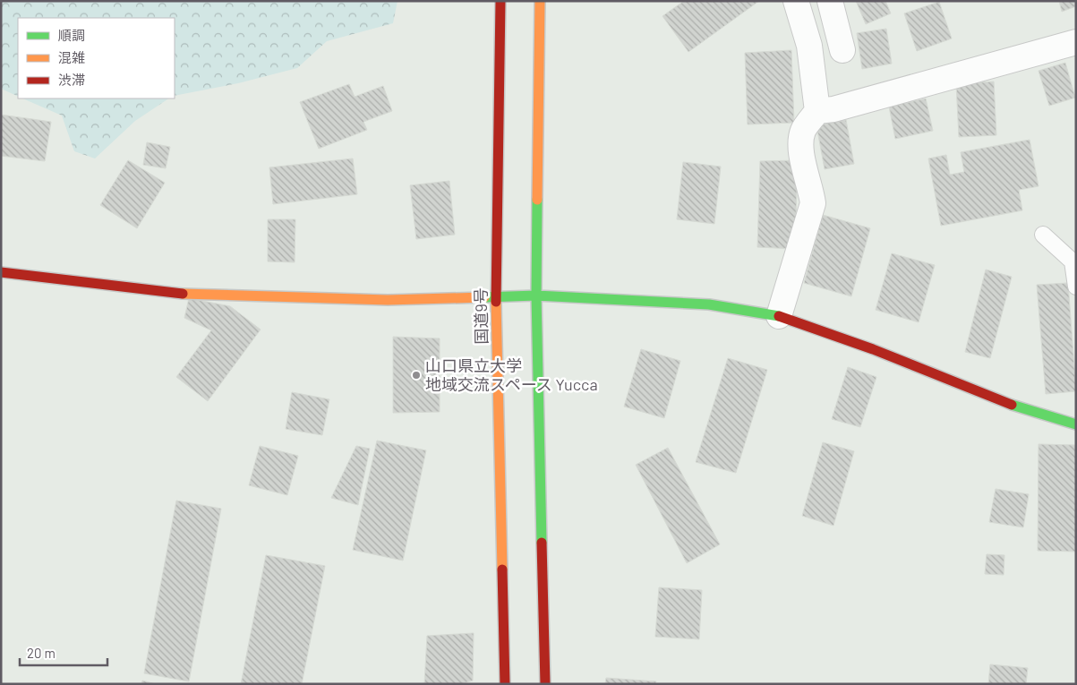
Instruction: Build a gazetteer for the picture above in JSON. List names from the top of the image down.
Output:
{
  "streets": {
    "main road": ["国道9号"]
  },
  "places": ["山口県立大学 地域交流スペース Yucca"],
  "legend": ["順調", "混雑", "渋滞"],
  "scale_bar": "20 m"
}
